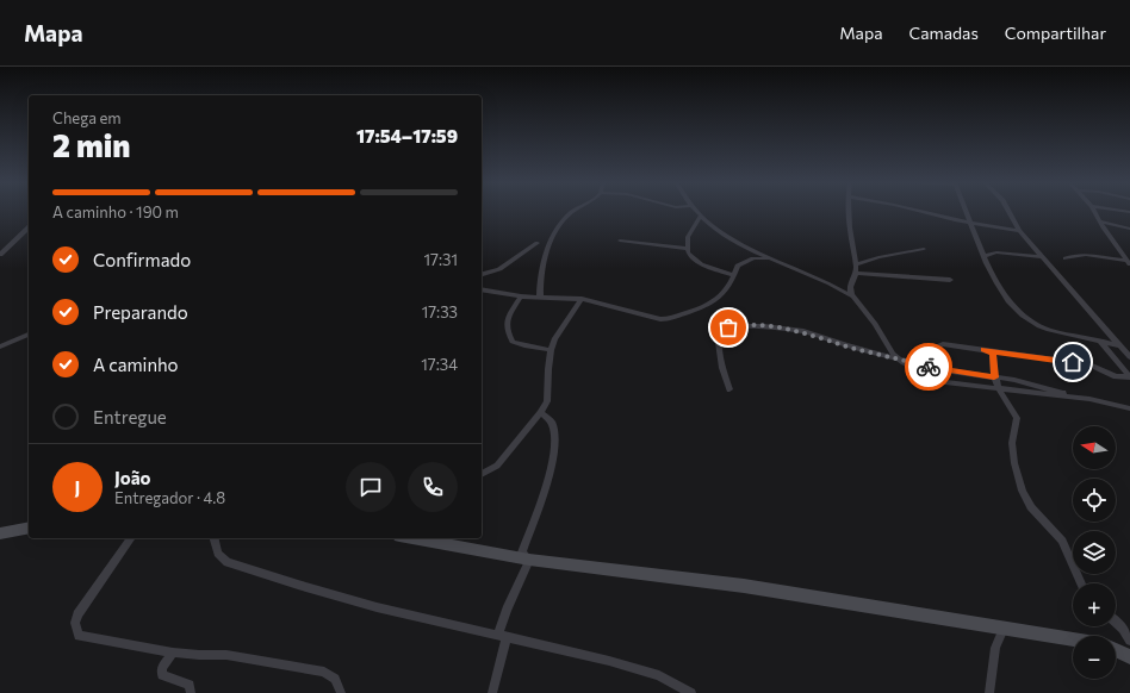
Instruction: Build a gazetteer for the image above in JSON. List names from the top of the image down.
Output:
{
  "north": "left",
  "page": {
    "header": "Mapa",
    "nav": ["Mapa", "Camadas", "Compartilhar"],
    "heading": ["2 min", "Chega em", "17:54–17:59"],
    "panel": ["João", "Entregador · 4.8"],
    "bar": "A caminho · 190 m",
    "list": [
      ["Confirmado", "17:31"],
      ["Preparando", "17:33"],
      ["A caminho", "17:34"],
      "Entregue"
    ],
    "map_buttons": ["+", "−"],
    "round": "J"
  }
}
